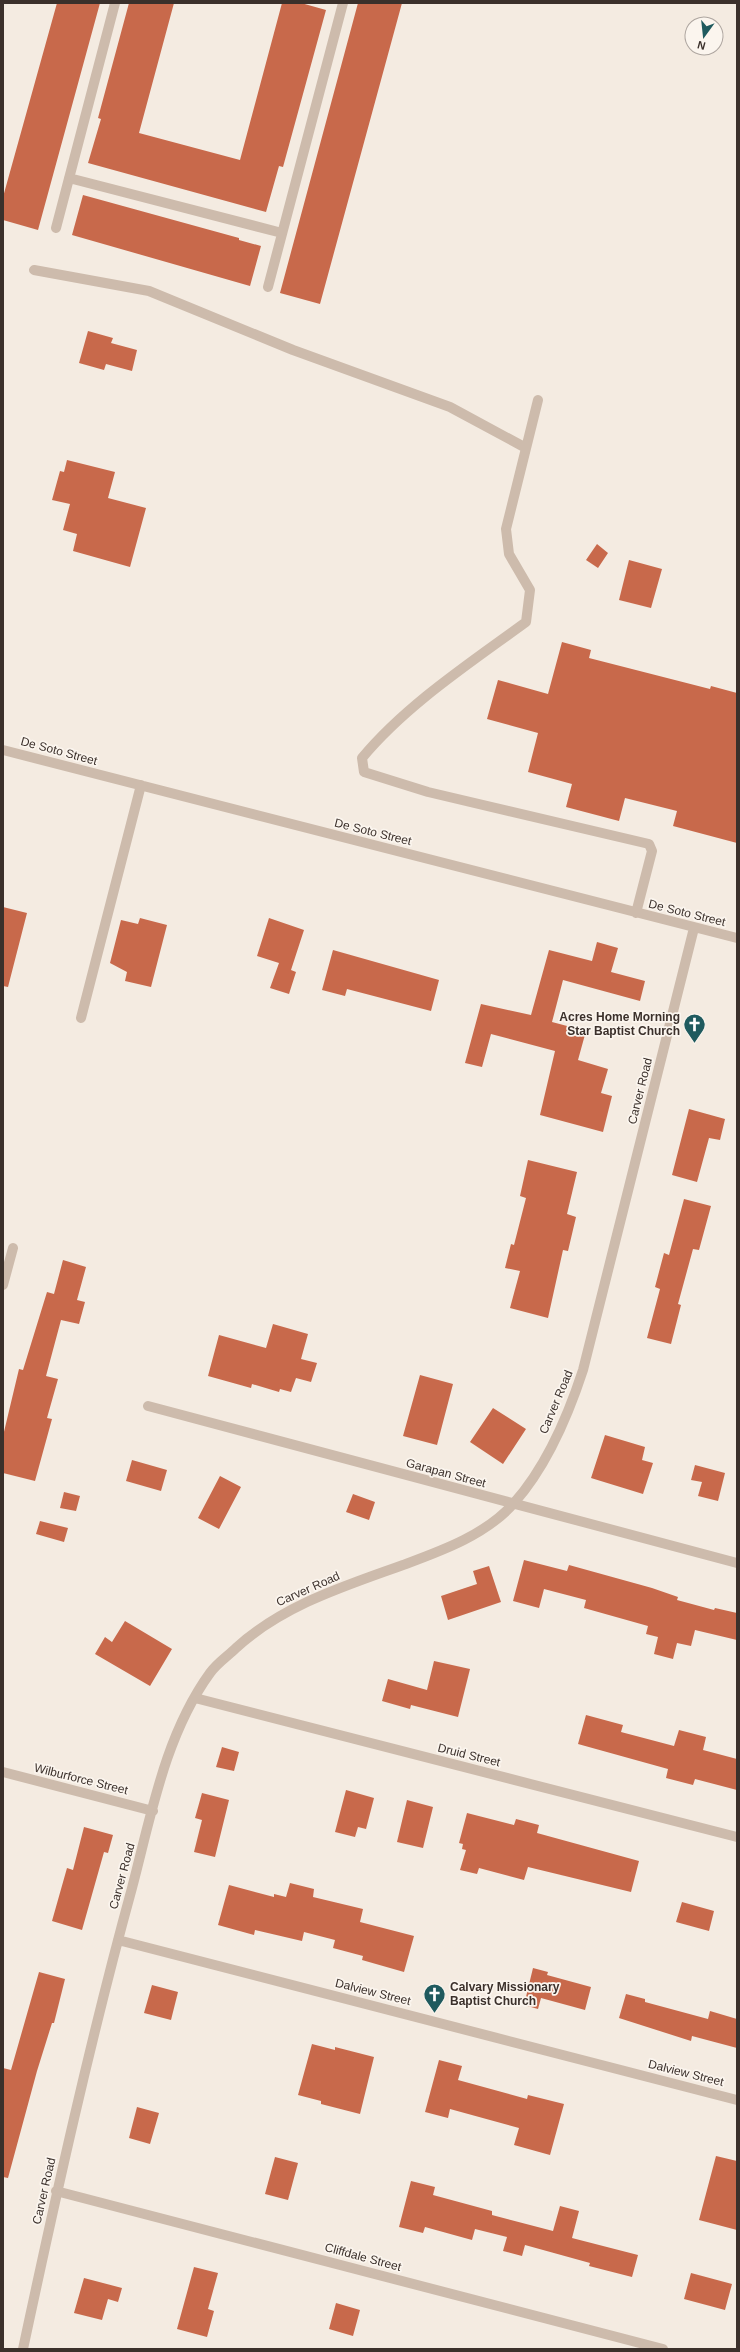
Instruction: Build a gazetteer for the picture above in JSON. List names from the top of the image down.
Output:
{
  "streets": {
    "street": [
      "De Soto Street",
      "Carver Road",
      "Garapan Street",
      "Druid Street",
      "Wilburforce Street",
      "Dalview Street",
      "Cliffdale Street"
    ]
  },
  "crossings": [
    ["De Soto Street", "Carver Road"],
    ["Carver Road", "Garapan Street"],
    ["Carver Road", "Druid Street"],
    ["Carver Road", "Wilburforce Street"],
    ["Carver Road", "Dalview Street"],
    ["Carver Road", "Cliffdale Street"]
  ],
  "places": {
    "church": ["Acres Home Morning Star Baptist Church", "Calvary Missionary Baptist Church"]
  },
  "north": "bottom"
}
